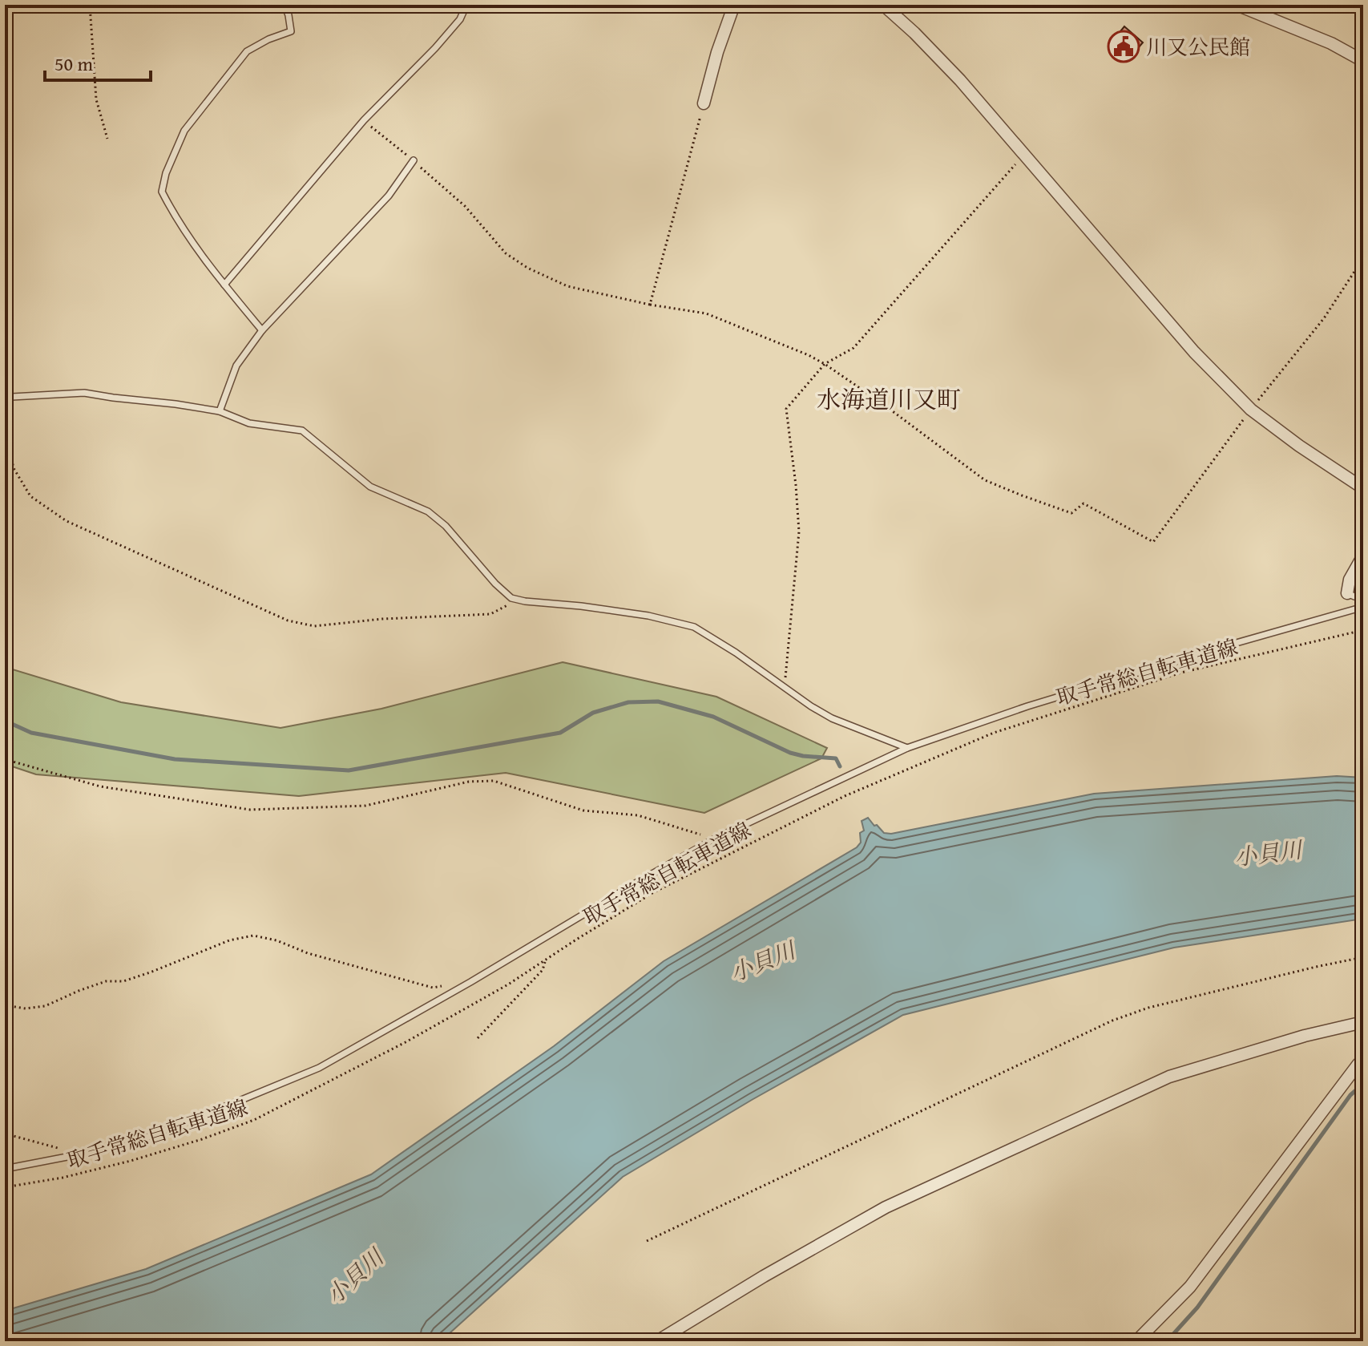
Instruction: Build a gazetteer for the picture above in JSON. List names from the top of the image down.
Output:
{
  "streets": {
    "path": ["取手常総自転車道線"]
  },
  "districts": ["水海道川又町"],
  "water": ["小貝川"],
  "places": {
    "public building": ["川又公民館"]
  },
  "scale_bar": "50 m"
}
